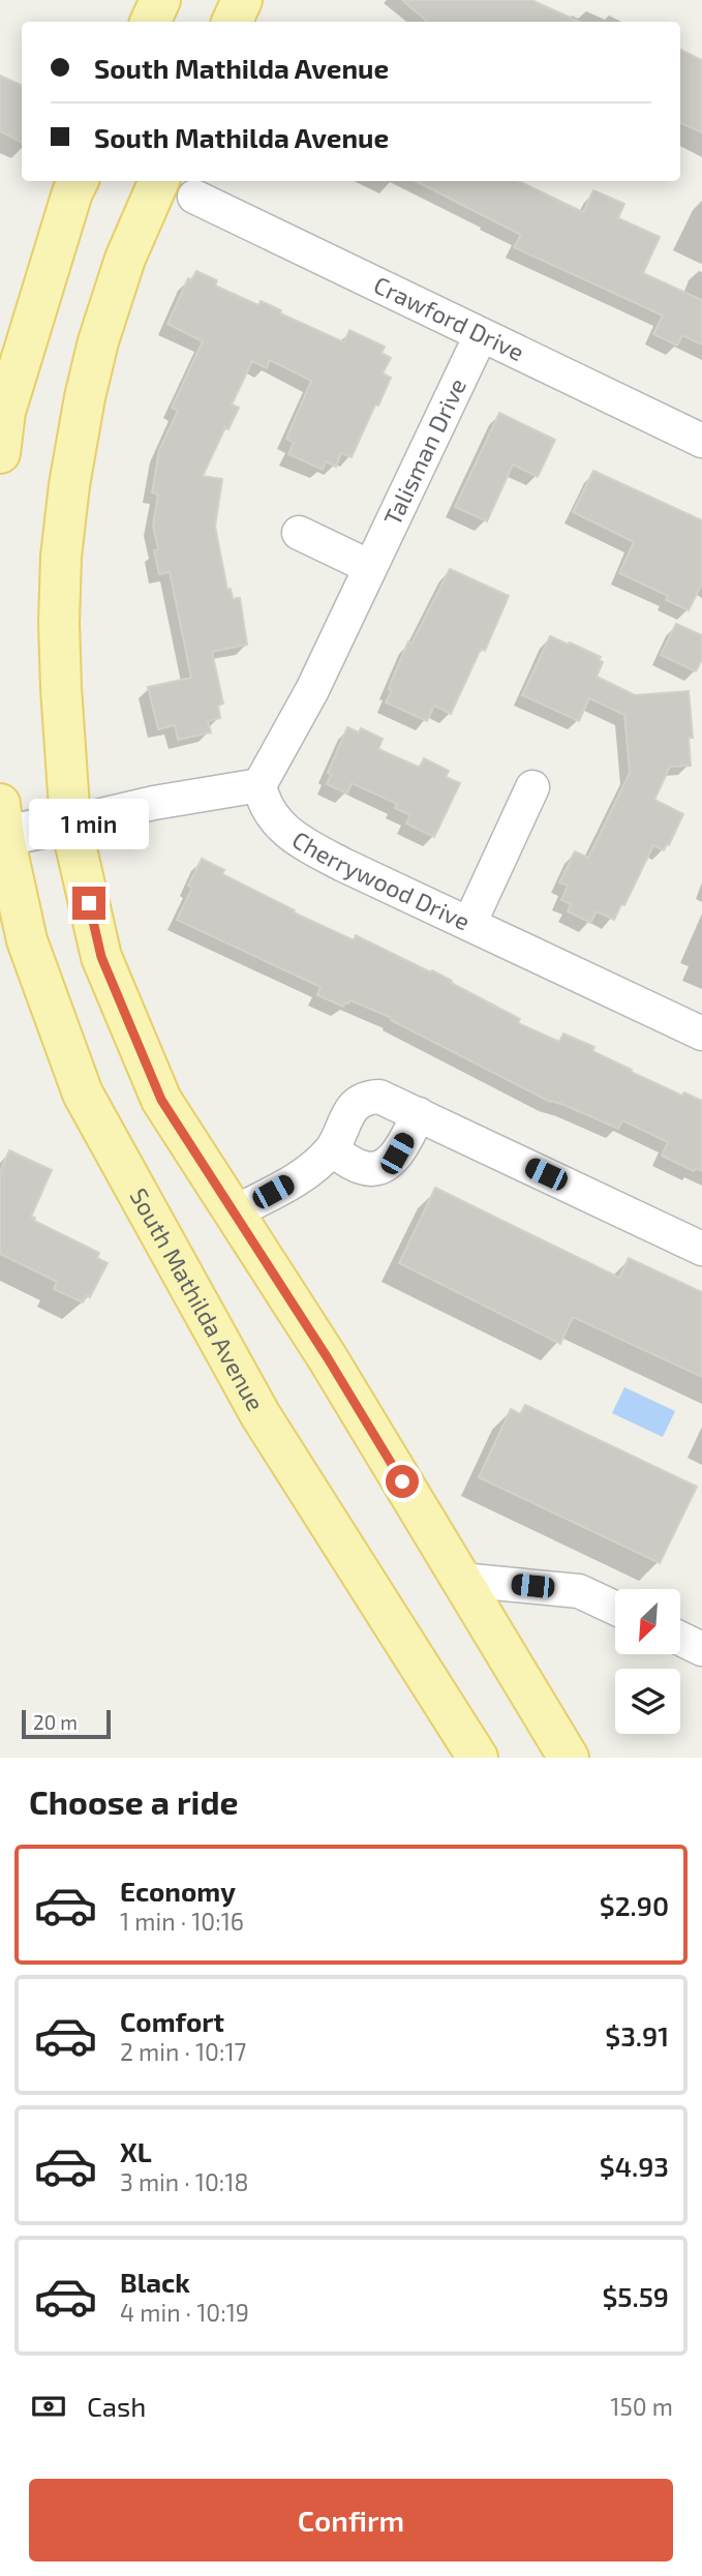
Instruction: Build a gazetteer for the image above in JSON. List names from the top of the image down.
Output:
{
  "streets": {
    "main road": ["South Mathilda Avenue"],
    "street": ["Crawford Drive", "Talisman Drive", "Cherrywood Drive"]
  },
  "crossings": [
    ["Crawford Drive", "Talisman Drive"],
    ["Talisman Drive", "Cherrywood Drive"]
  ],
  "scale_bar": "20 m",
  "north": "bottom left",
  "page": {
    "banner": ["South Mathilda Avenue", "South Mathilda Avenue"],
    "bubble": "1 min",
    "scale": "20 m",
    "heading": "Choose a ride",
    "list": [
      {
        "name": "Economy",
        "note": "1 min · 10:16",
        "value": "$2.90"
      },
      {
        "name": "Comfort",
        "note": "2 min · 10:17",
        "value": "$3.91"
      },
      {
        "name": "XL",
        "note": "3 min · 10:18",
        "value": "$4.93"
      },
      {
        "name": "Black",
        "note": "4 min · 10:19",
        "value": "$5.59"
      }
    ],
    "pay": ["Cash", "150 m"],
    "buttons": "Confirm"
  }
}
